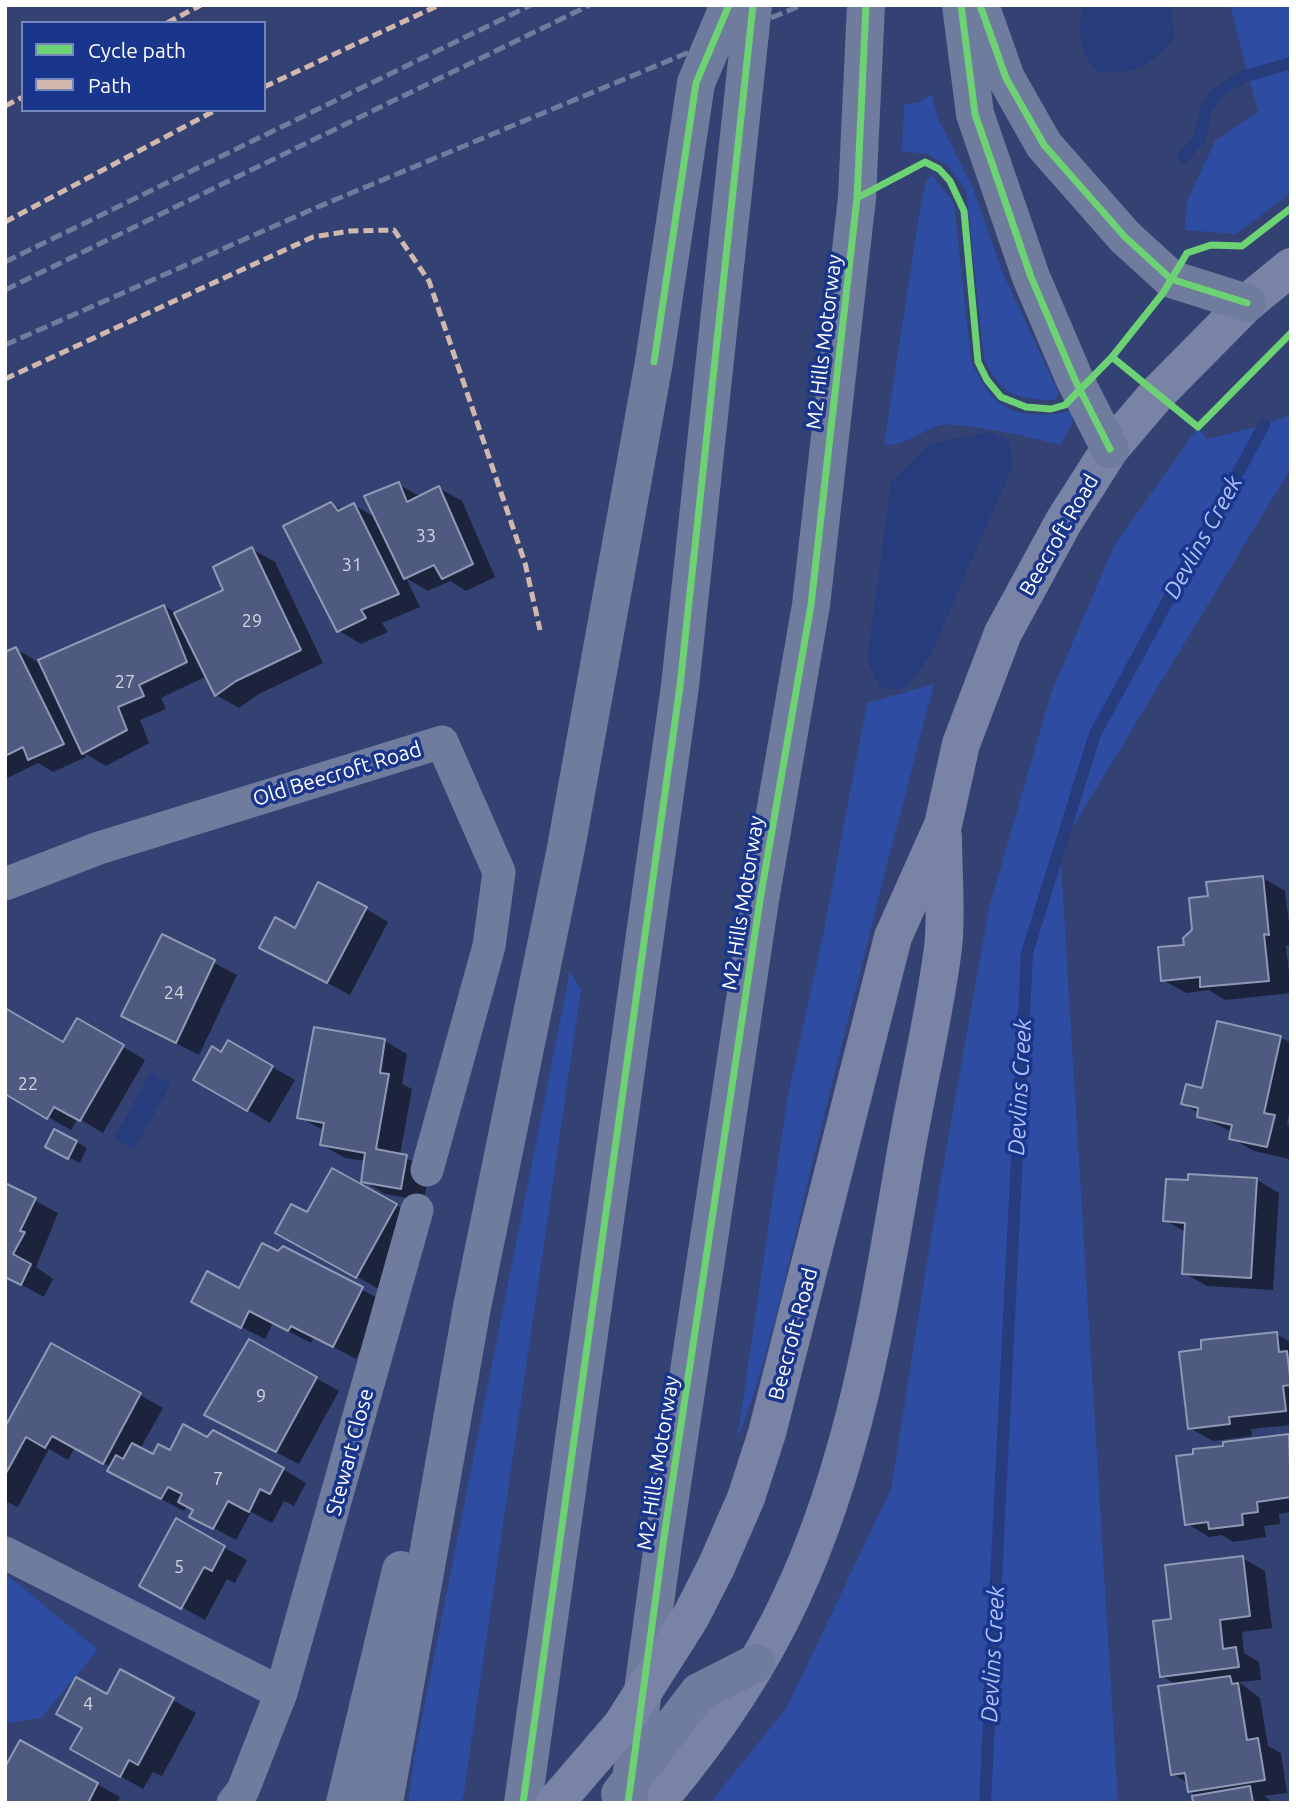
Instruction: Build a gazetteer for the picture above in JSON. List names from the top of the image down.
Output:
{
  "streets": {
    "highway": ["M2 Hills Motorway"],
    "main road": ["Beecroft Road"],
    "street": ["Old Beecroft Road", "Stewart Close"]
  },
  "water": ["Devlins Creek"],
  "house_numbers": [
    "33",
    "31",
    "29",
    "27",
    "24",
    "22",
    "9",
    "7",
    "5",
    "4"
  ],
  "legend": ["Cycle path", "Path"]
}
